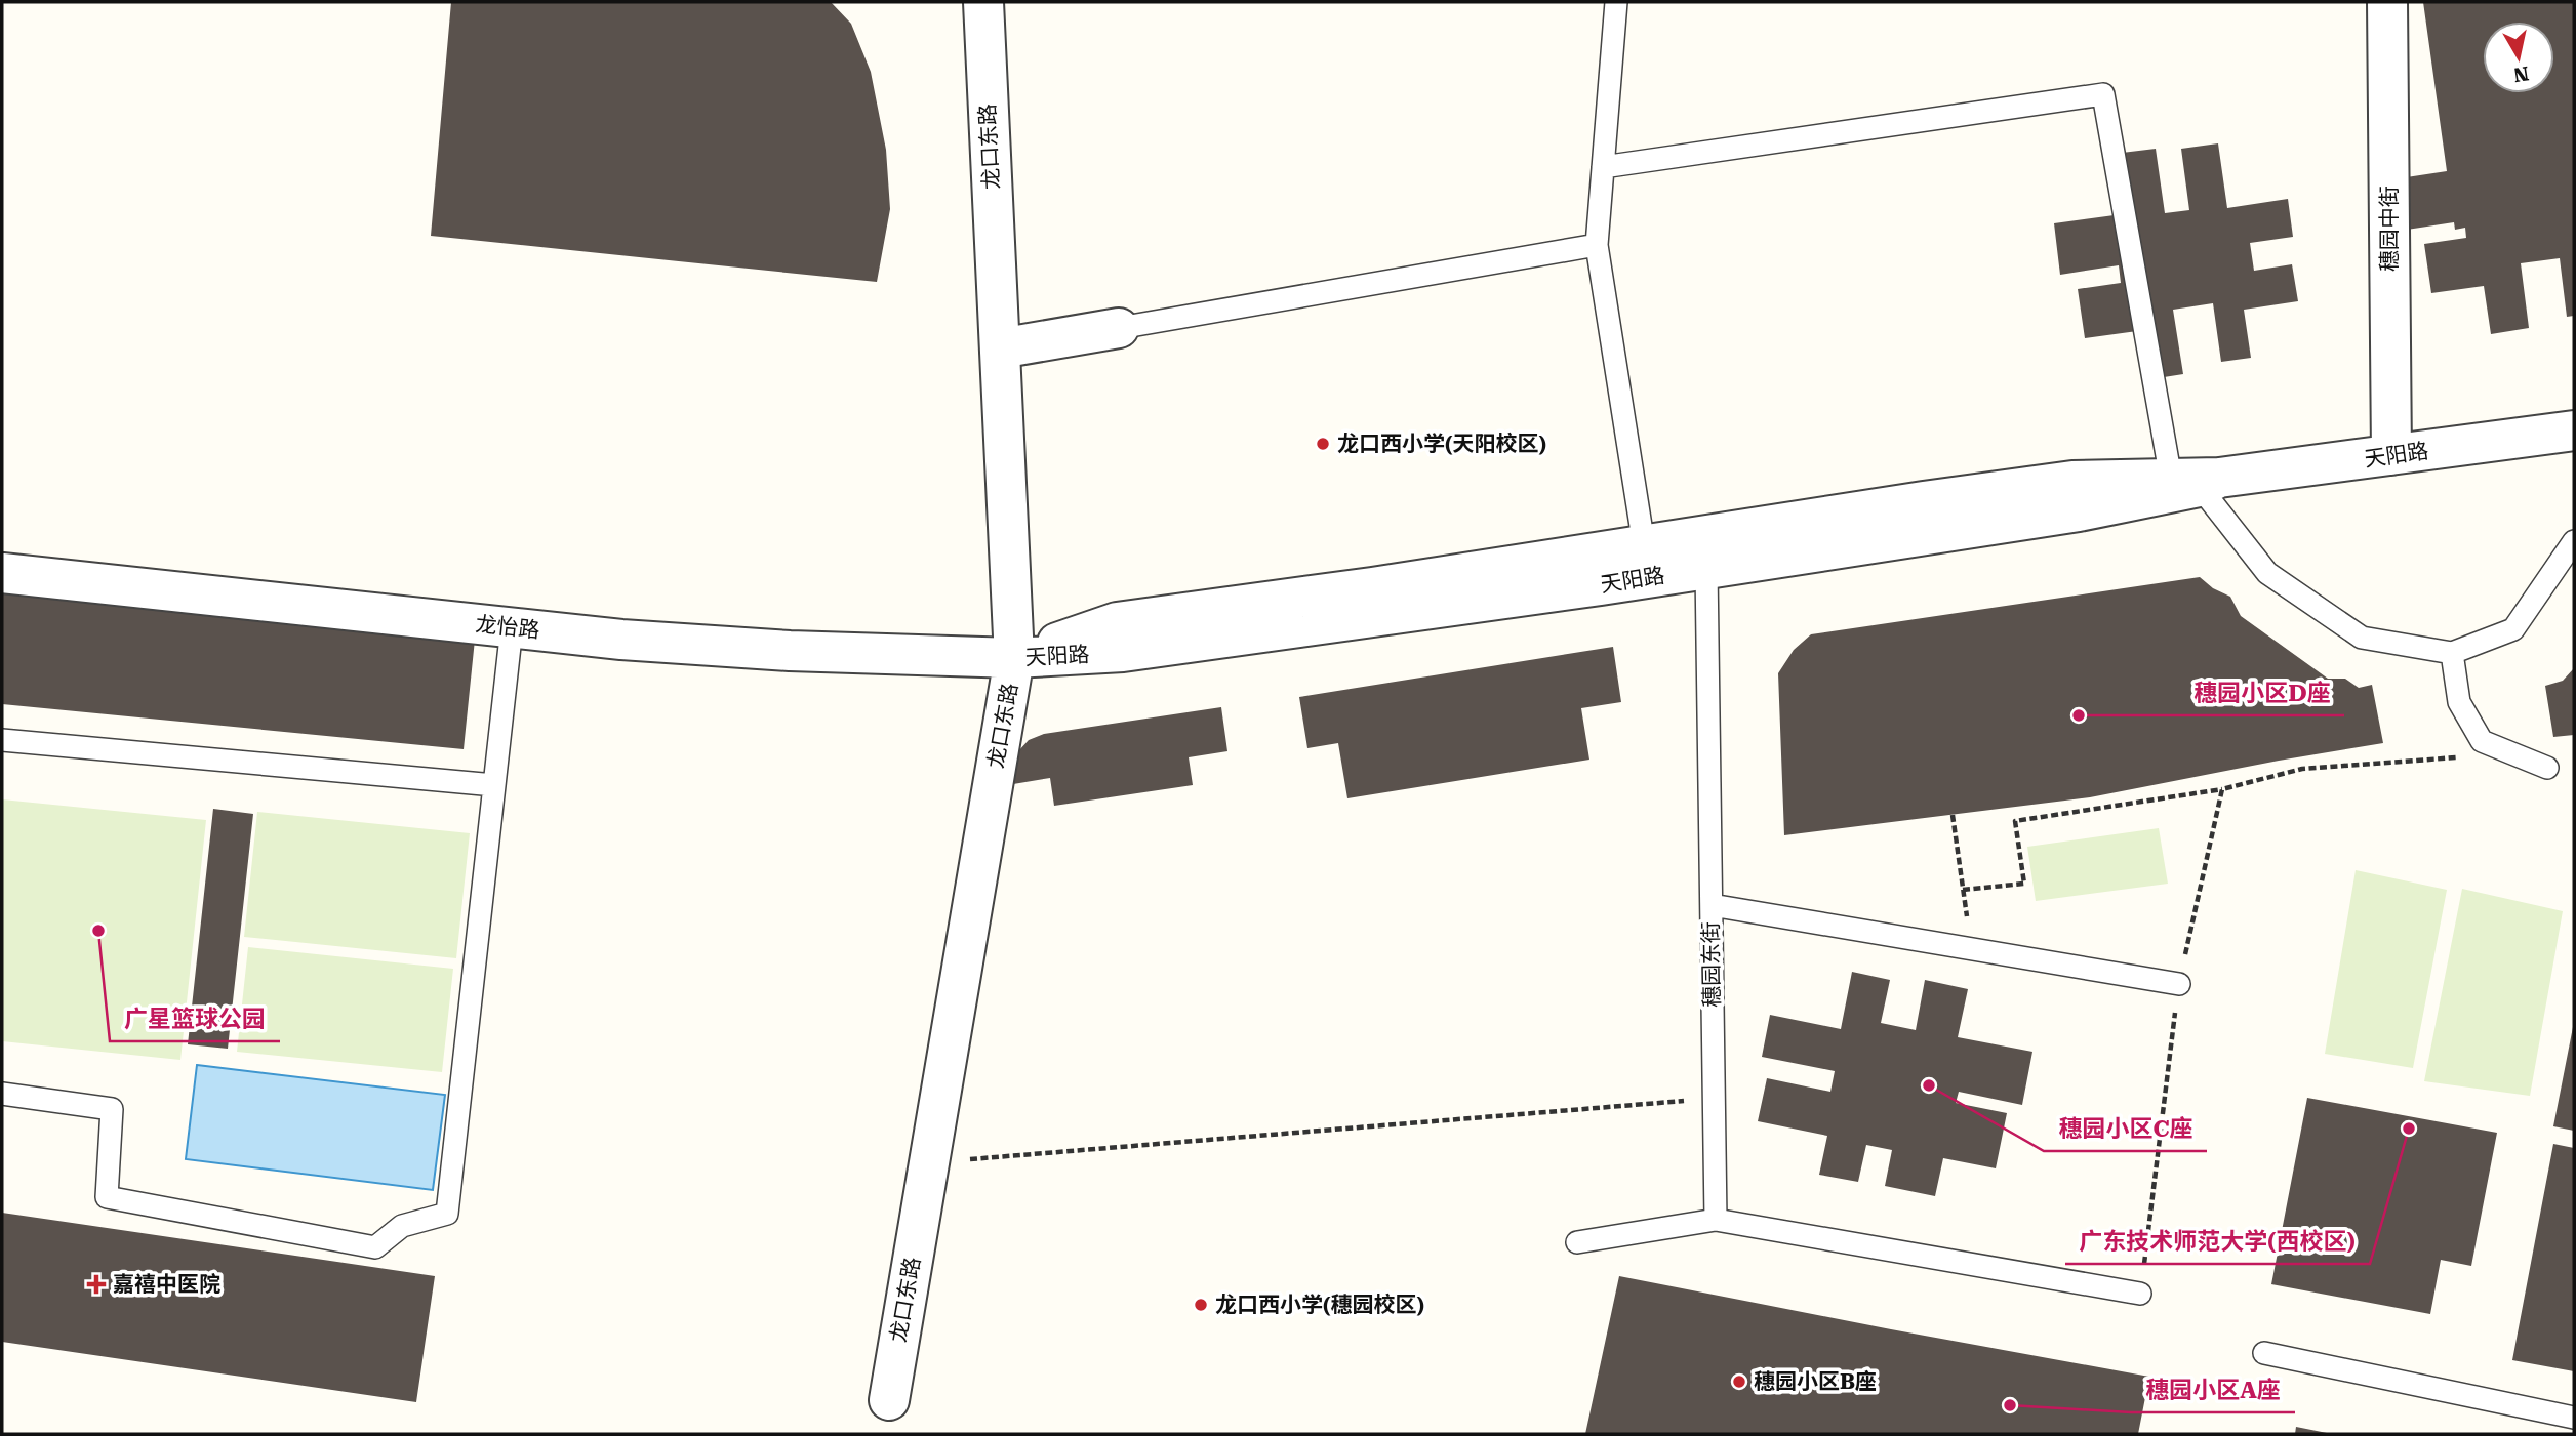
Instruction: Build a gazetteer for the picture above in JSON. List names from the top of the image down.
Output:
{
  "streets": {
    "street": [
      "龙口东路",
      "穗园中街",
      "天阳路",
      "龙怡路"
    ],
    "lane": ["穗园东街"]
  },
  "crossings": [
    ["龙口东路", "天阳路"],
    ["龙口东路", "龙怡路"],
    ["穗园中街", "天阳路"],
    ["天阳路", "龙怡路"],
    ["天阳路", "穗园东街"]
  ],
  "places": {
    "other": [
      "龙口西小学(天阳校区)",
      "穗园小区D座",
      "广星篮球公园",
      "穗园小区C座",
      "广东技术师范大学(西校区)",
      "龙口西小学(穗园校区)",
      "穗园小区B座",
      "穗园小区A座"
    ],
    "health": ["嘉禧中医院"]
  },
  "north": "bottom"
}
